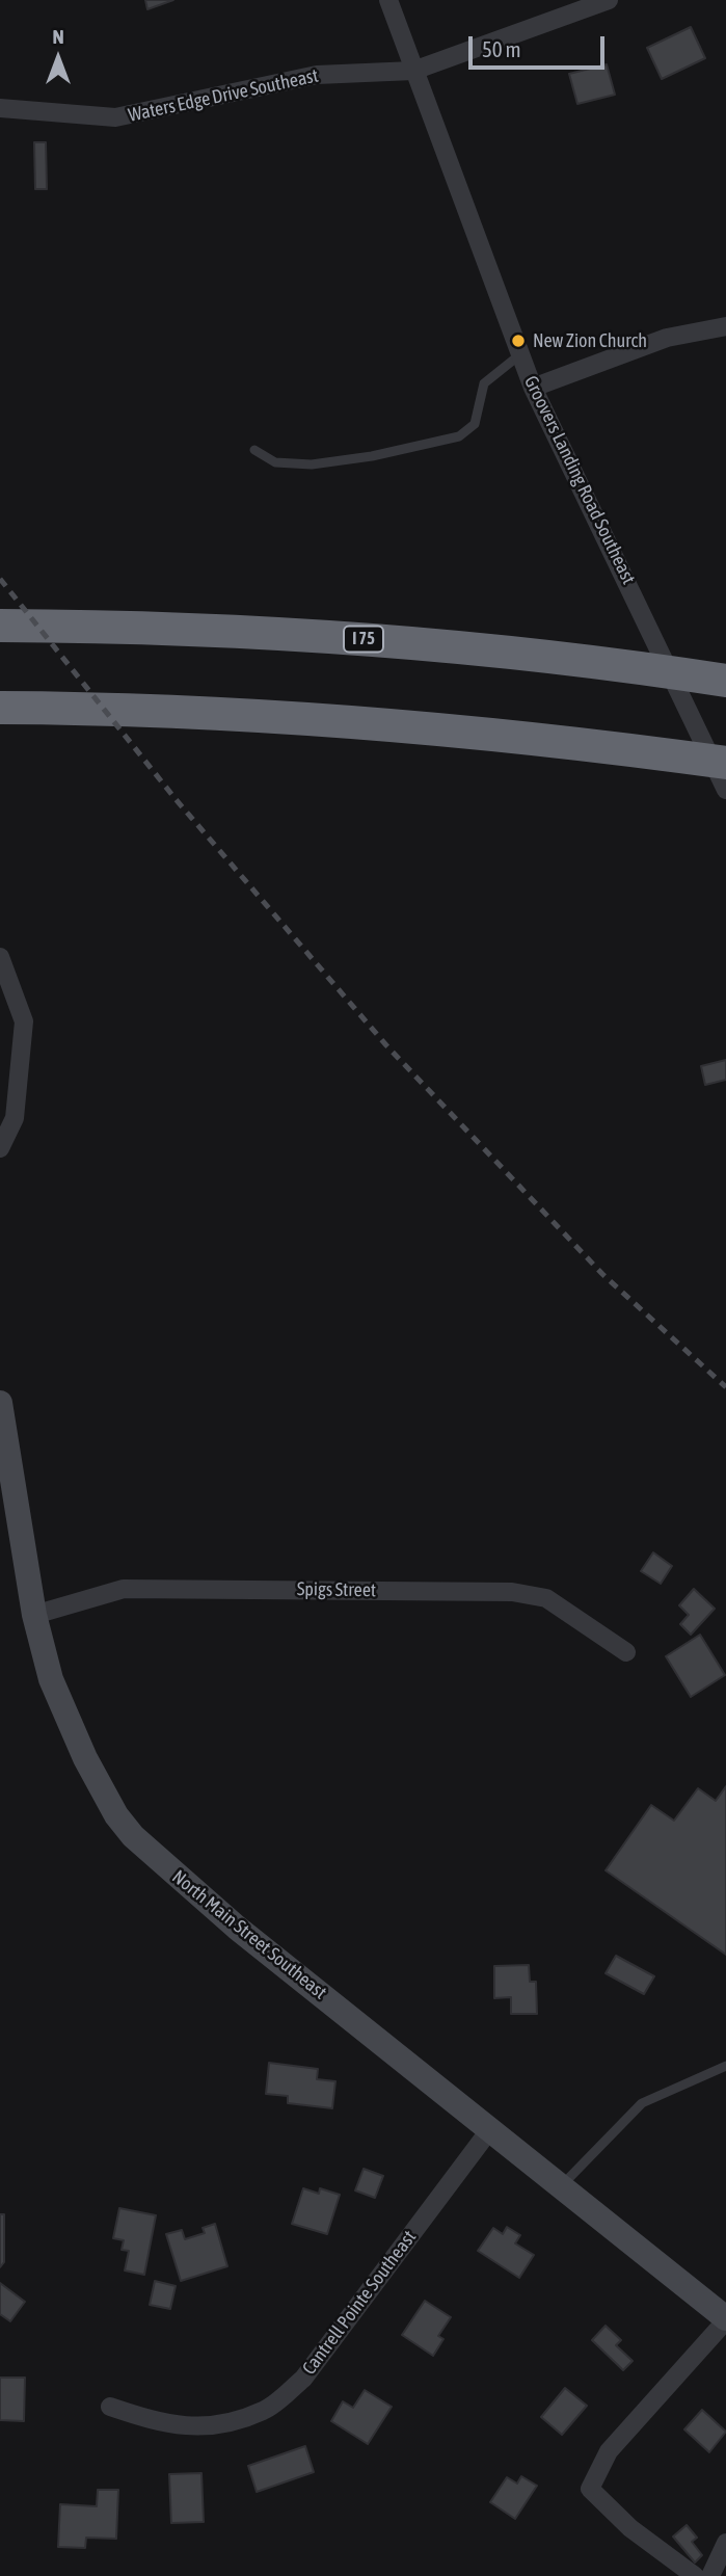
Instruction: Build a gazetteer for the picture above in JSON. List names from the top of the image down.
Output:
{
  "streets": {
    "highway": ["I 75"],
    "street": [
      "Waters Edge Drive Southeast",
      "Groovers Landing Road Southeast",
      "Spigs Street",
      "North Main Street Southeast",
      "Cantrell Pointe Southeast"
    ]
  },
  "crossings": [
    ["Waters Edge Drive Southeast", "Groovers Landing Road Southeast"],
    ["Spigs Street", "North Main Street Southeast"],
    ["North Main Street Southeast", "Cantrell Pointe Southeast"]
  ],
  "places": ["New Zion Church"],
  "scale_bar": "50 m",
  "north": "top"
}
